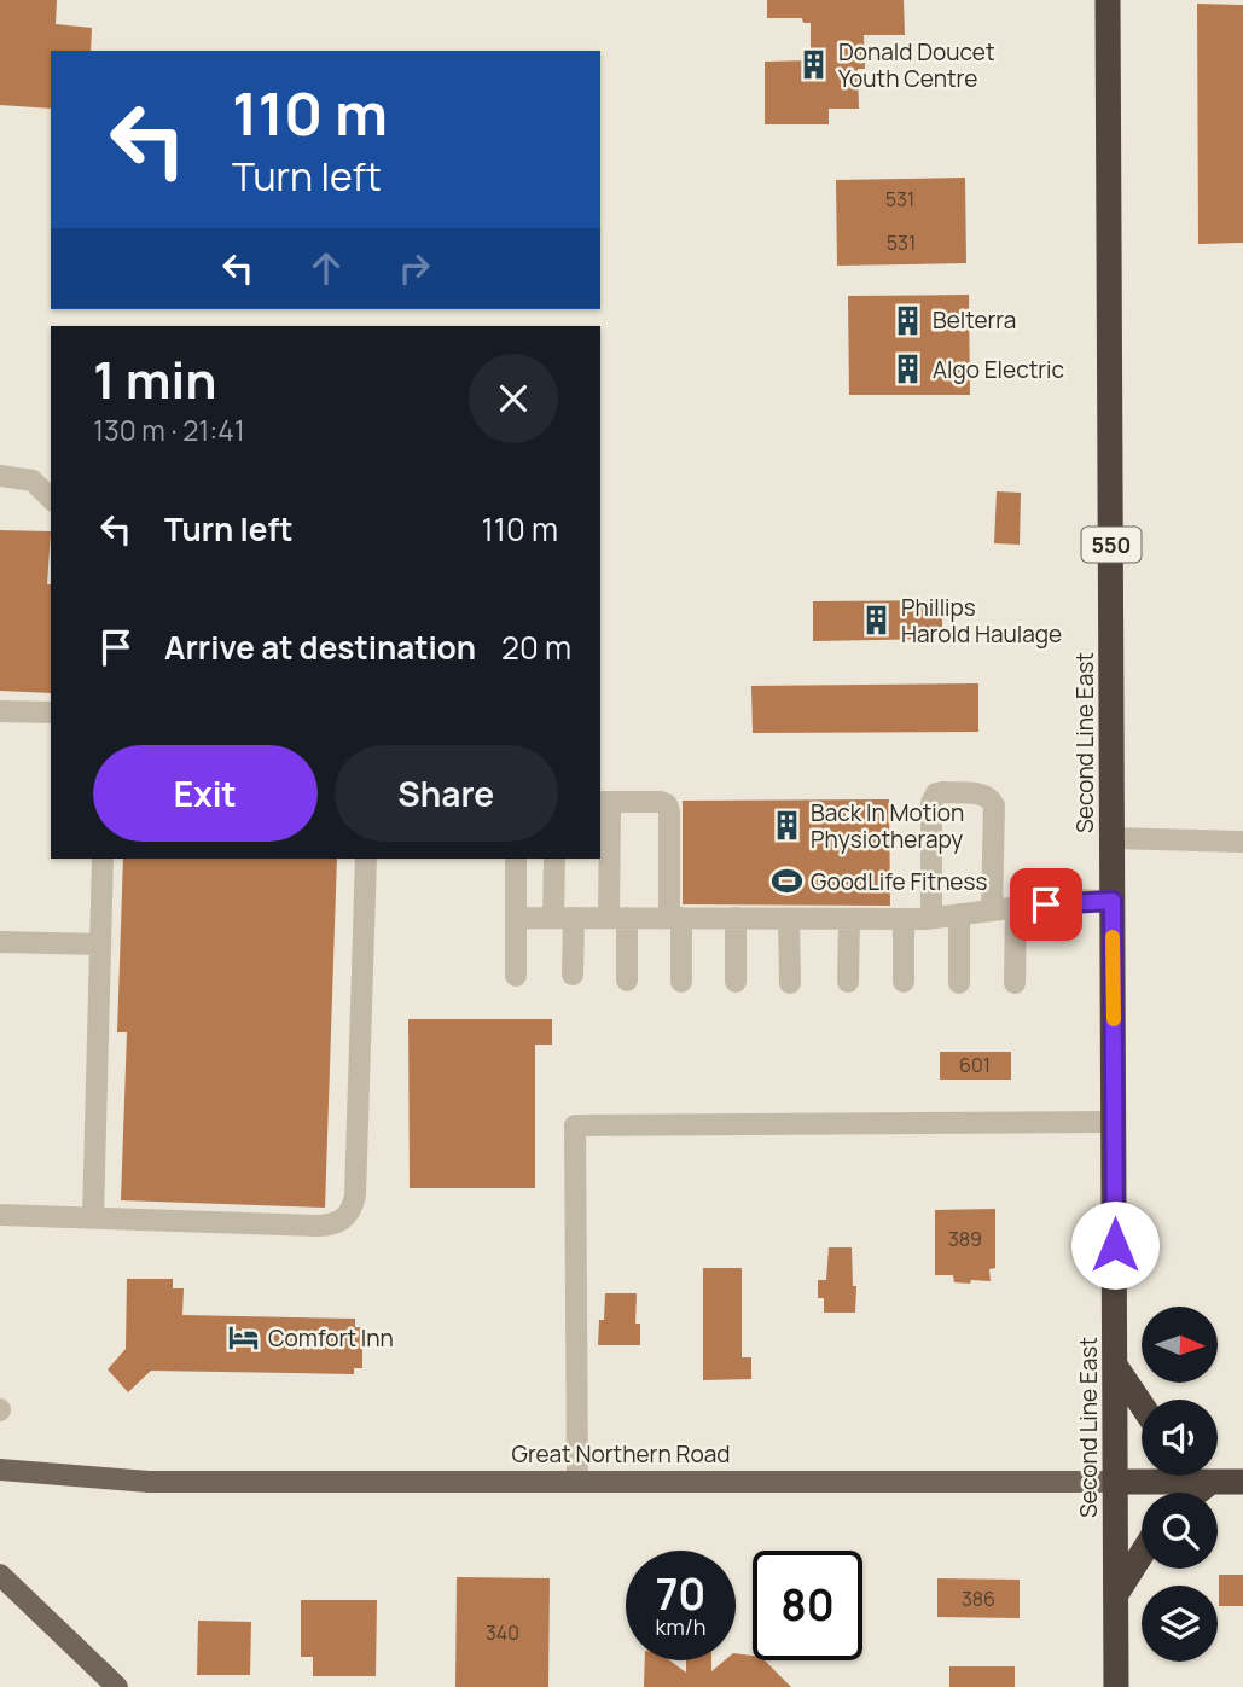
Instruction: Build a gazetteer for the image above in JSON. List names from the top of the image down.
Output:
{
  "streets": {
    "highway": ["550", "Second Line East", "Great Northern Road"]
  },
  "crossings": [
    ["Second Line East", "Great Northern Road"]
  ],
  "places": {
    "building": [
      "Donald Doucet Youth Centre",
      "Belterra",
      "Algo Electric",
      "Phillips Harold Haulage",
      "Back In Motion Physiotherapy"
    ],
    "sports": ["GoodLife Fitness"],
    "hotel": ["Comfort Inn"]
  },
  "house_numbers": [
    "531",
    "531",
    "601",
    "389",
    "386",
    "340"
  ],
  "north": "right",
  "page": {
    "turn": ["110 m", "Turn left"],
    "heading": ["1 min", "130 m · 21:41"],
    "list": [
      {
        "name": "Turn left",
        "value": "110 m"
      },
      {
        "name": "Arrive at destination",
        "value": "20 m"
      }
    ],
    "buttons": ["Exit", "Share"],
    "speed": "70 km/h",
    "limit": "80"
  }
}
